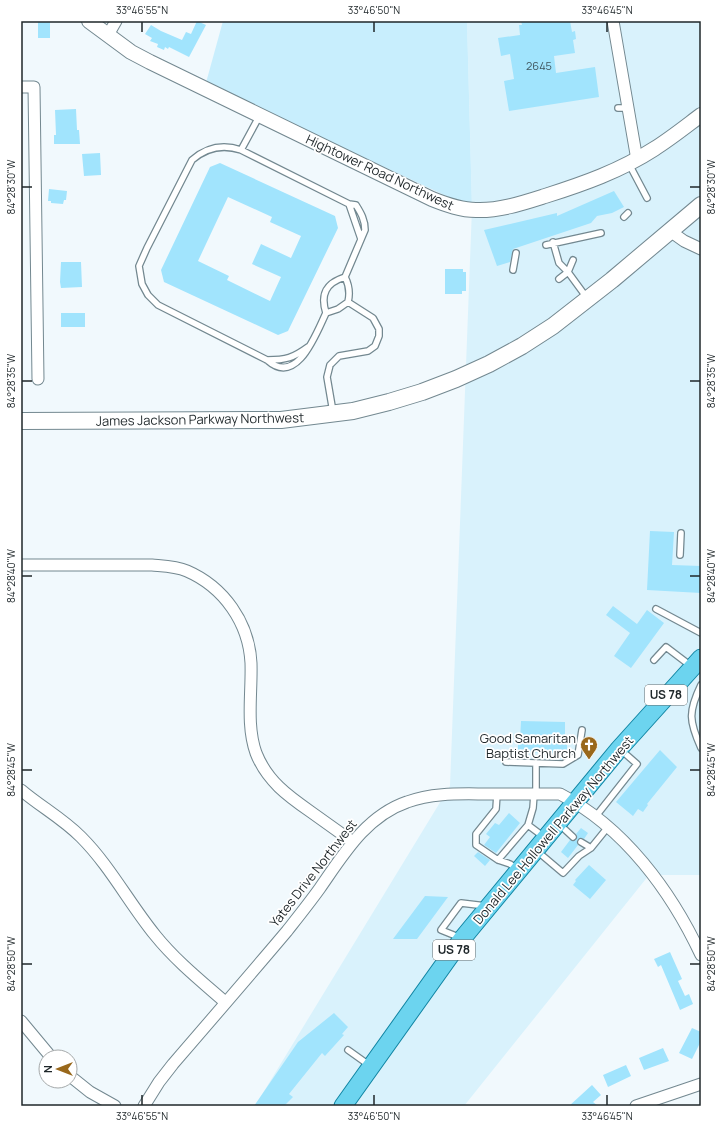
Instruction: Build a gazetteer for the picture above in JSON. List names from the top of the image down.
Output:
{
  "streets": {
    "main road": ["James Jackson Parkway Northwest", "US 78", "Donald Lee Hollowell Parkway Northwest"],
    "street": ["Hightower Road Northwest", "Yates Drive Northwest"]
  },
  "crossings": [
    ["Donald Lee Hollowell Parkway Northwest", "Yates Drive Northwest"]
  ],
  "places": {
    "church": ["Good Samaritan Baptist Church"]
  },
  "house_numbers": ["2645"],
  "north": "left",
  "coordinates": [
    "33°46'55\"N",
    "33°46'50\"N",
    "33°46'45\"N",
    "84°28'30\"W",
    "84°28'35\"W",
    "84°28'40\"W",
    "84°28'45\"W",
    "84°28'50\"W"
  ]
}
